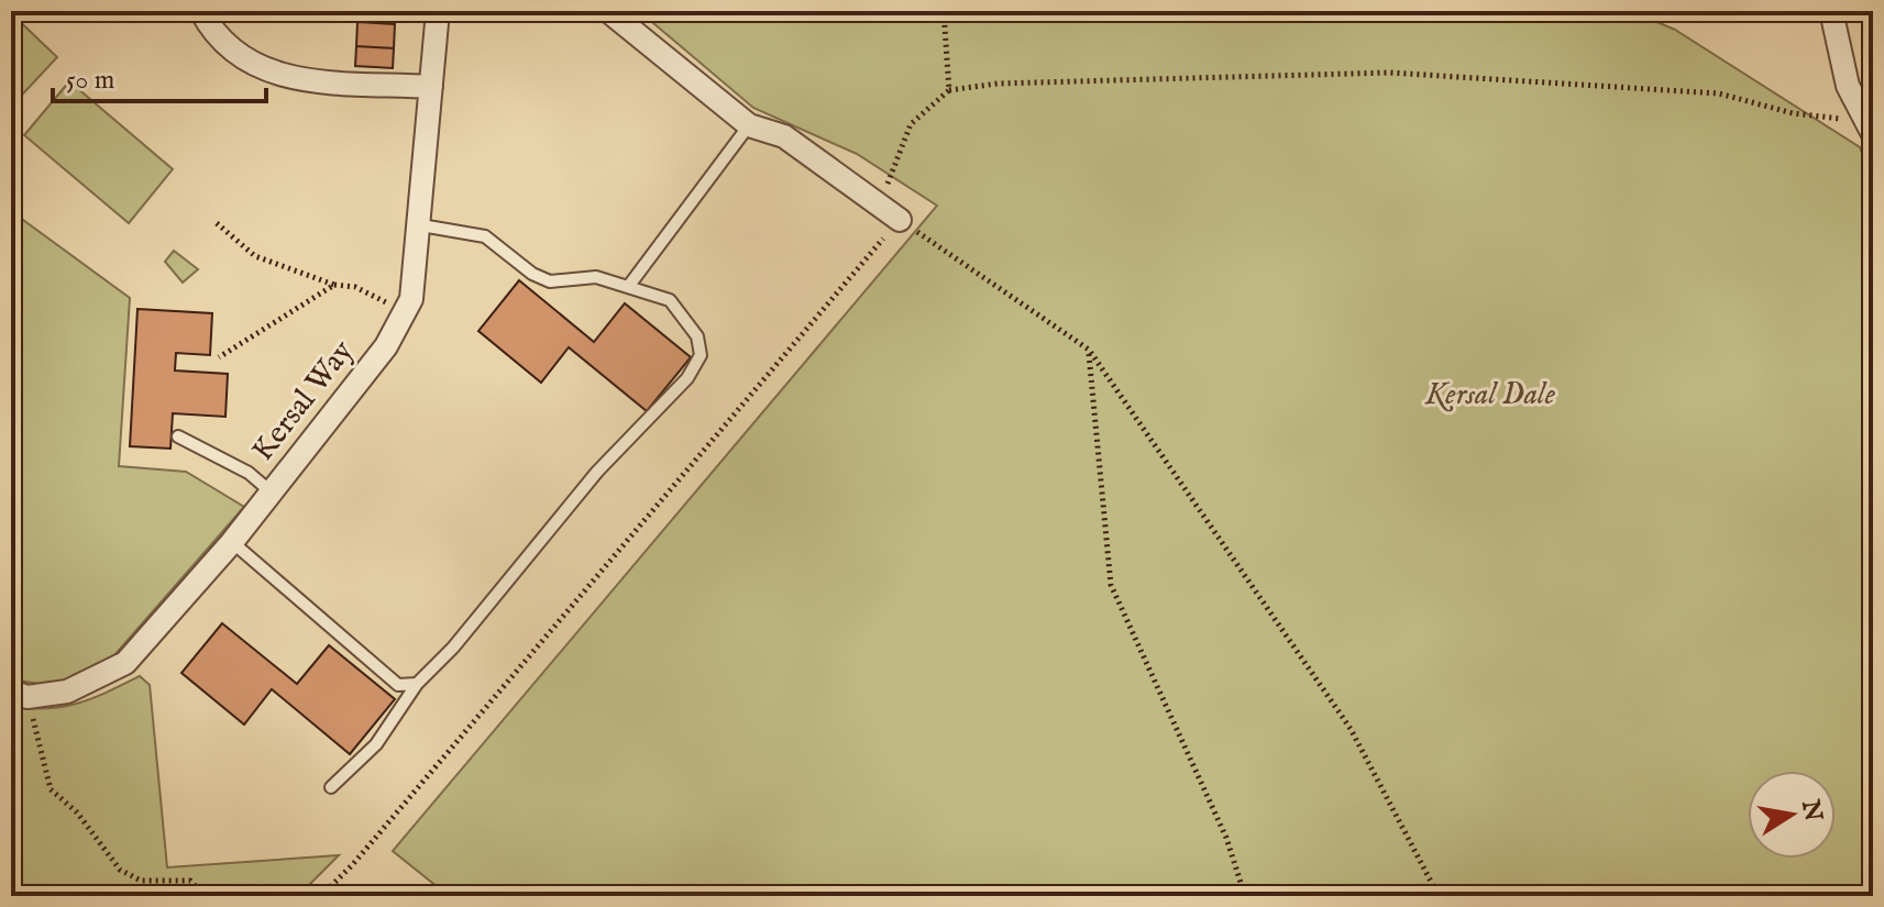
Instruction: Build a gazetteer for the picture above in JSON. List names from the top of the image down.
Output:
{
  "streets": {
    "street": ["Kersal Way"]
  },
  "parks": ["Kersal Dale"],
  "scale_bar": "50 m",
  "north": "right"
}
